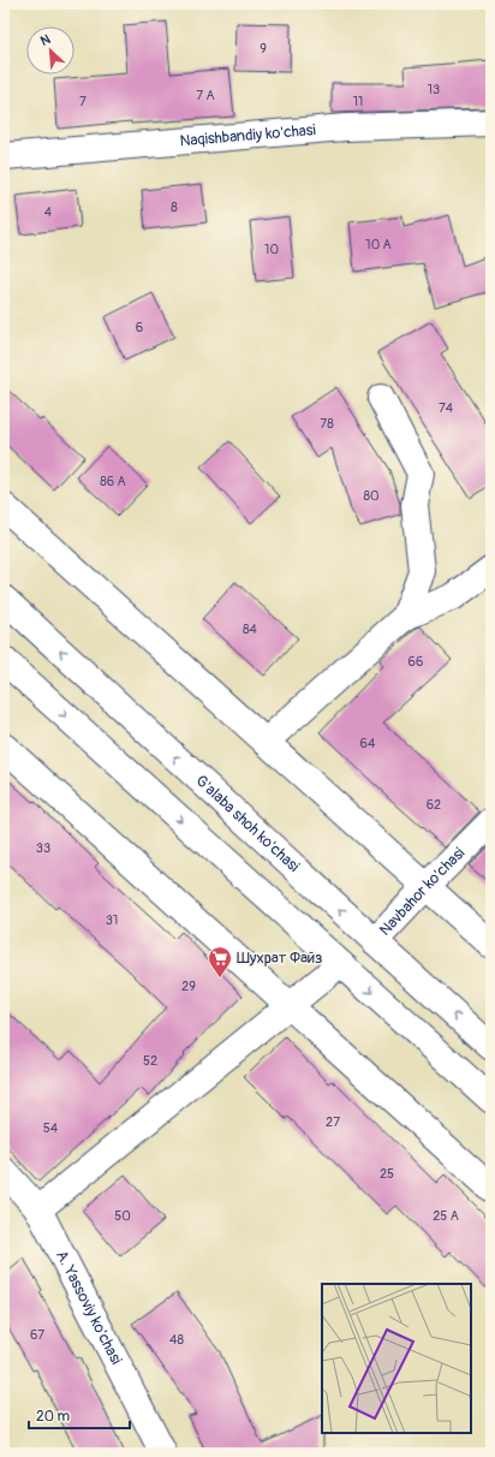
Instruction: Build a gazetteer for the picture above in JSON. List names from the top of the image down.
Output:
{
  "streets": {
    "street": [
      "Naqishbandiy ko'chasi",
      "G'alaba shoh ko'chasi",
      "Navbahor ko'chasi",
      "A. Yassoviy ko'chasi"
    ]
  },
  "crossings": [
    ["G'alaba shoh ko'chasi", "Navbahor ko'chasi"]
  ],
  "places": {
    "supermarket": ["Шухрат Файз"]
  },
  "house_numbers": [
    "9",
    "13",
    "7 А",
    "7",
    "11",
    "8",
    "4",
    "10 А",
    "10",
    "6",
    "74",
    "78",
    "86 А",
    "80",
    "84",
    "66",
    "64",
    "62",
    "33",
    "31",
    "29",
    "52",
    "27",
    "54",
    "25",
    "50",
    "25 А",
    "67",
    "48"
  ],
  "scale_bar": "20 m",
  "north": "top left"
}
